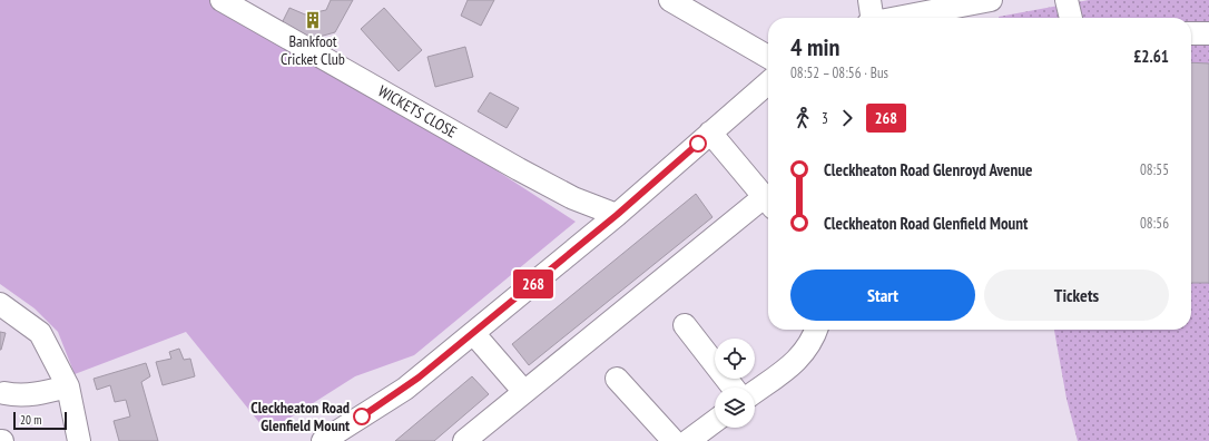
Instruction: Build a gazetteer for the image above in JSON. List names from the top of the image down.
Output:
{
  "streets": {
    "street": ["WICKETS CLOSE"]
  },
  "places": {
    "building": ["Bankfoot Cricket Club"],
    "other": ["Cleckheaton Road Glenfield Mount"]
  },
  "lines": ["bus line 268"],
  "scale_bar": "20 m",
  "page": {
    "on_map": "268",
    "heading": ["4 min", "08:52 – 08:56 · Bus", "£2.61"],
    "legs": ["3", "268"],
    "list": [
      {
        "name": "Cleckheaton Road Glenroyd Avenue",
        "value": "08:55"
      },
      {
        "name": "Cleckheaton Road Glenfield Mount",
        "value": "08:56"
      }
    ],
    "buttons": ["Start", "Tickets"],
    "scale": "20 m"
  }
}
